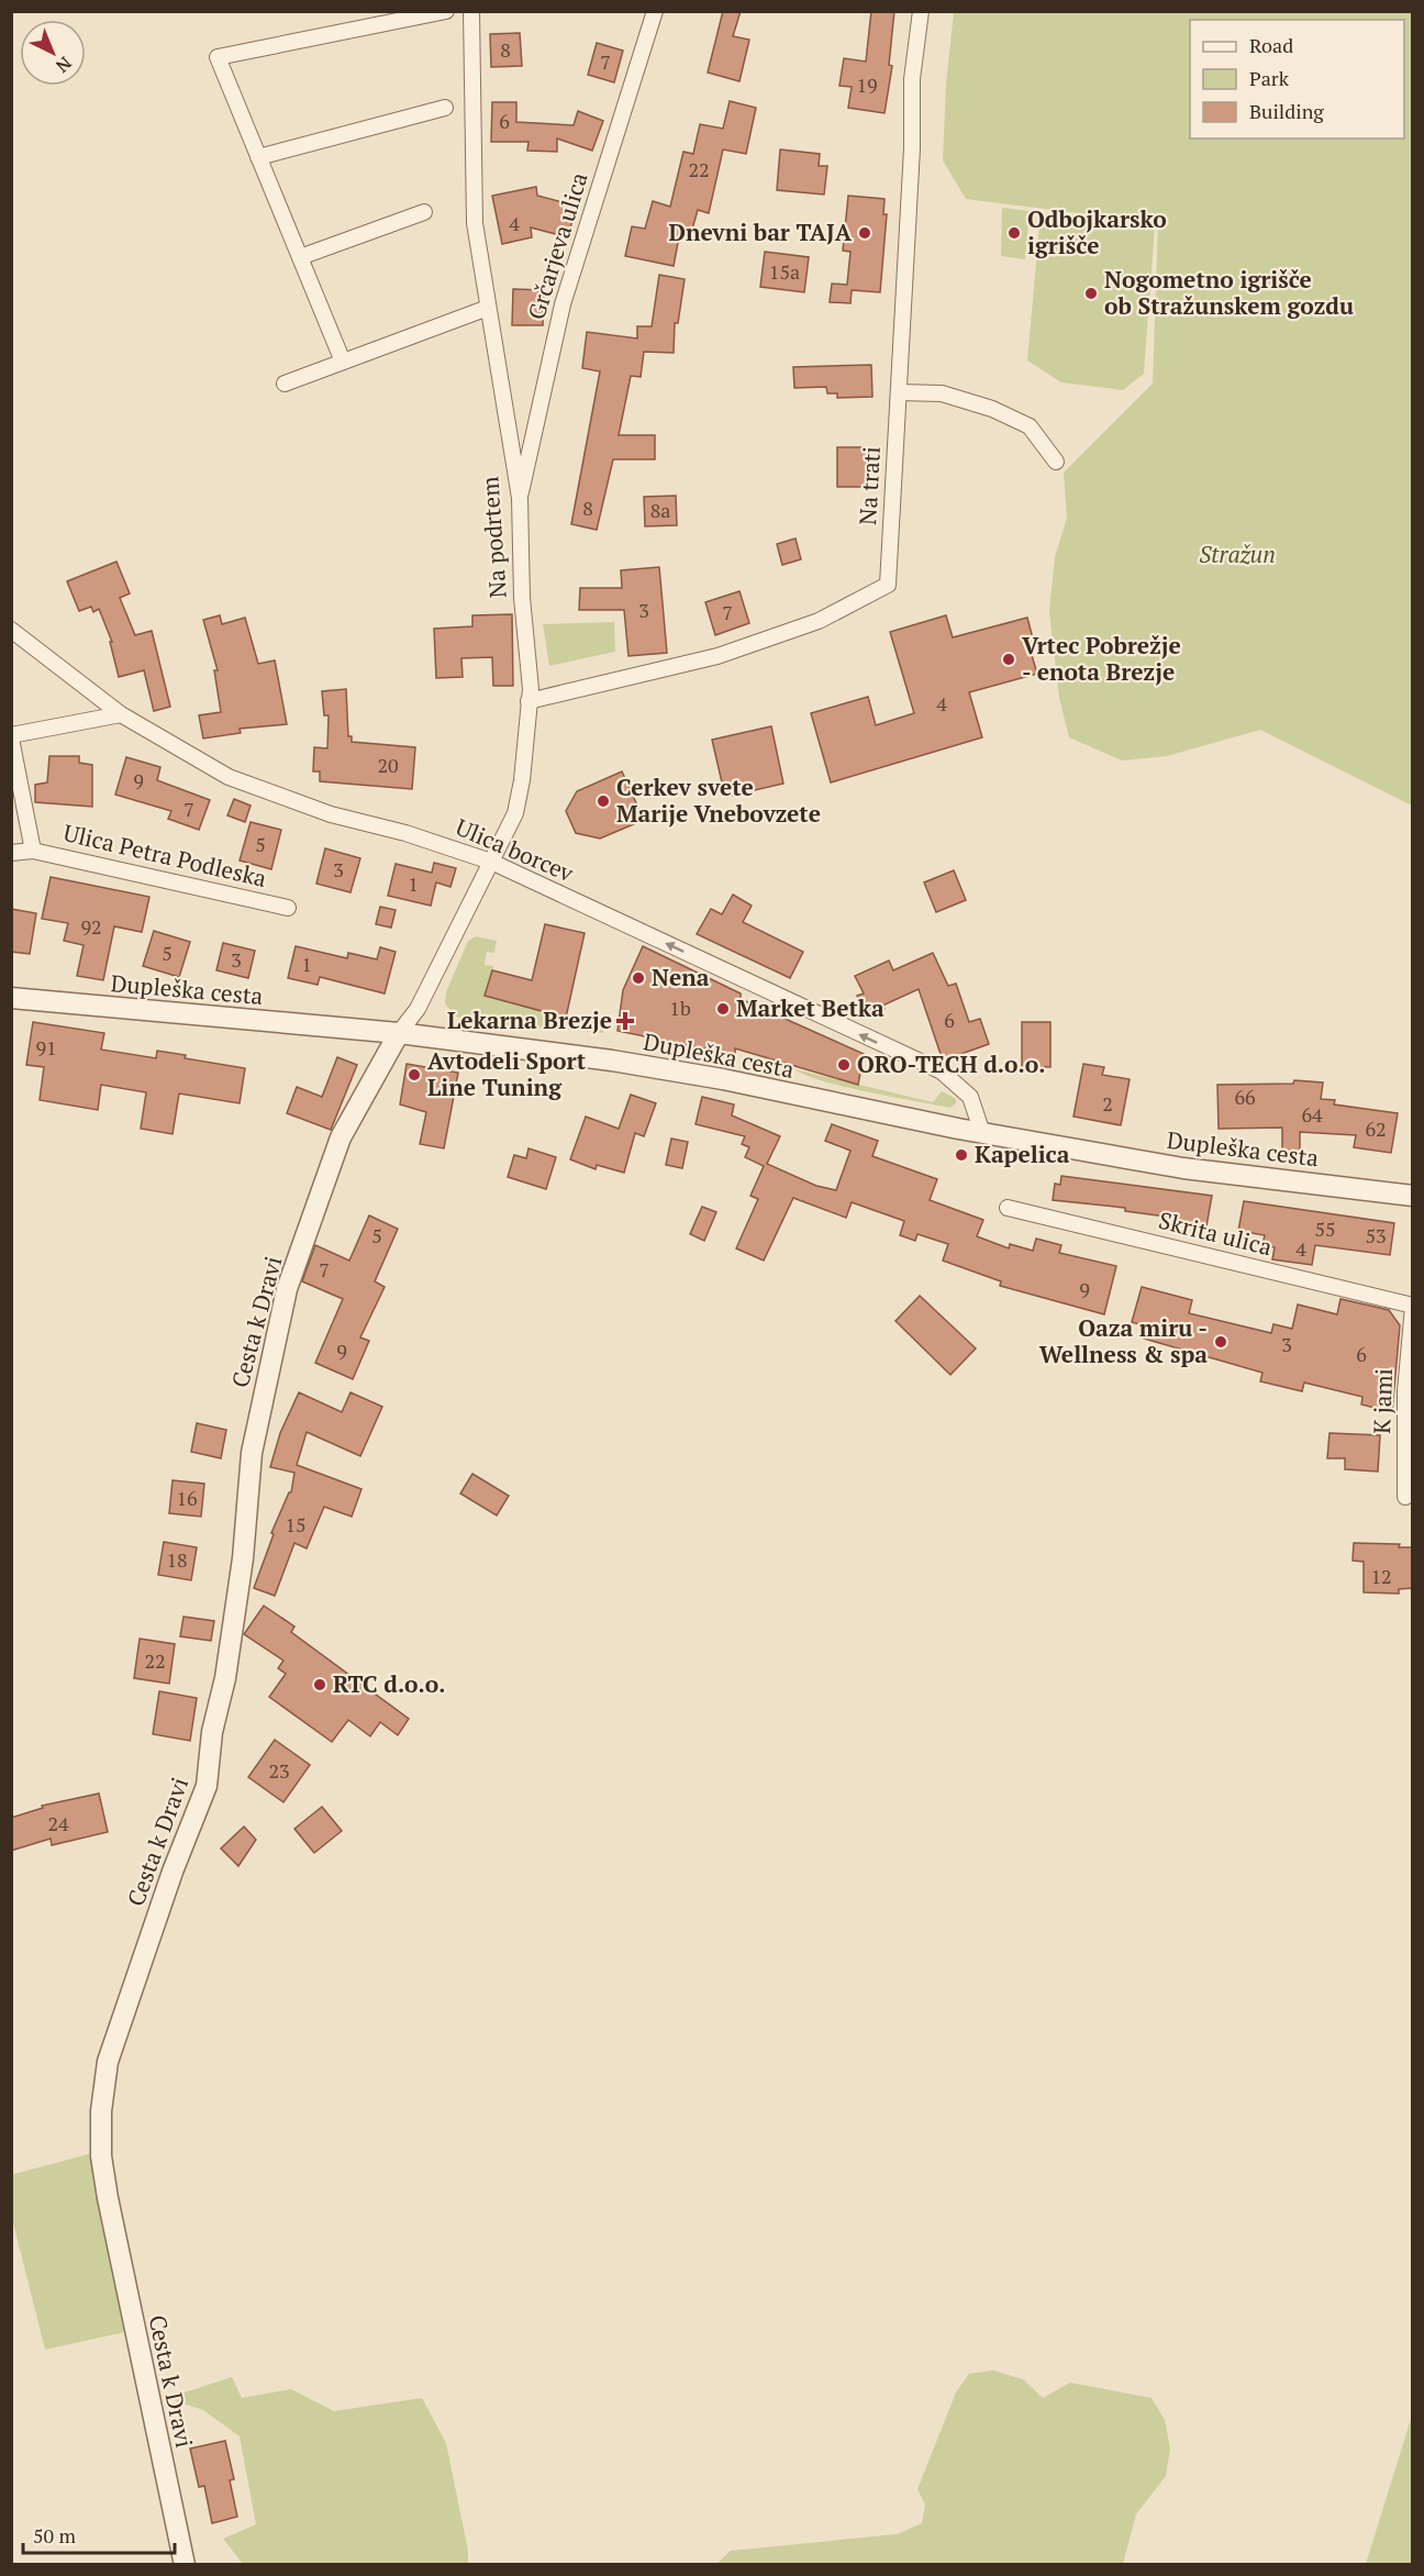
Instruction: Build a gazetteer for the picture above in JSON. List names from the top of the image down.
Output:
{
  "streets": {
    "street": [
      "Grčarjeva ulica",
      "Na trati",
      "Na podrtem",
      "Ulica borcev",
      "Ulica Petra Podleska",
      "Dupleška cesta",
      "Skrita ulica",
      "Cesta k Dravi",
      "K jami"
    ]
  },
  "crossings": [
    ["Grčarjeva ulica", "Na podrtem"],
    ["Na trati", "Na podrtem"],
    ["Na podrtem", "Ulica borcev"],
    ["Na podrtem", "Dupleška cesta"],
    ["Na podrtem", "Cesta k Dravi"],
    ["Ulica borcev", "Ulica Petra Podleska"],
    ["Ulica borcev", "Dupleška cesta"],
    ["Dupleška cesta", "Cesta k Dravi"],
    ["Skrita ulica", "K jami"]
  ],
  "one_way": ["Ulica borcev"],
  "parks": ["Stražun"],
  "places": {
    "other": [
      "Dnevni bar TAJA",
      "Odbojkarsko igrišče",
      "Nogometno igrišče ob Stražunskem gozdu",
      "Vrtec Pobrežje - enota Brezje",
      "Cerkev svete Marije Vnebovzete",
      "Nena",
      "Market Betka",
      "ORO-TECH d.o.o.",
      "Avtodeli Sport Line Tuning",
      "Kapelica",
      "Oaza miru - Wellness & spa",
      "RTC d.o.o."
    ],
    "health": ["Lekarna Brezje"]
  },
  "house_numbers": [
    "8",
    "7",
    "19",
    "6",
    "22",
    "4",
    "15a",
    "8",
    "8a",
    "3",
    "7",
    "4",
    "20",
    "9",
    "7",
    "5",
    "3",
    "1",
    "92",
    "5",
    "3",
    "1",
    "1b",
    "6",
    "91",
    "66",
    "2",
    "64",
    "62",
    "55",
    "5",
    "53",
    "4",
    "7",
    "9",
    "3",
    "9",
    "6",
    "16",
    "15",
    "18",
    "12",
    "22",
    "23",
    "24"
  ],
  "legend": ["Road", "Park", "Building"],
  "scale_bar": "50 m",
  "north": "bottom right"
}
